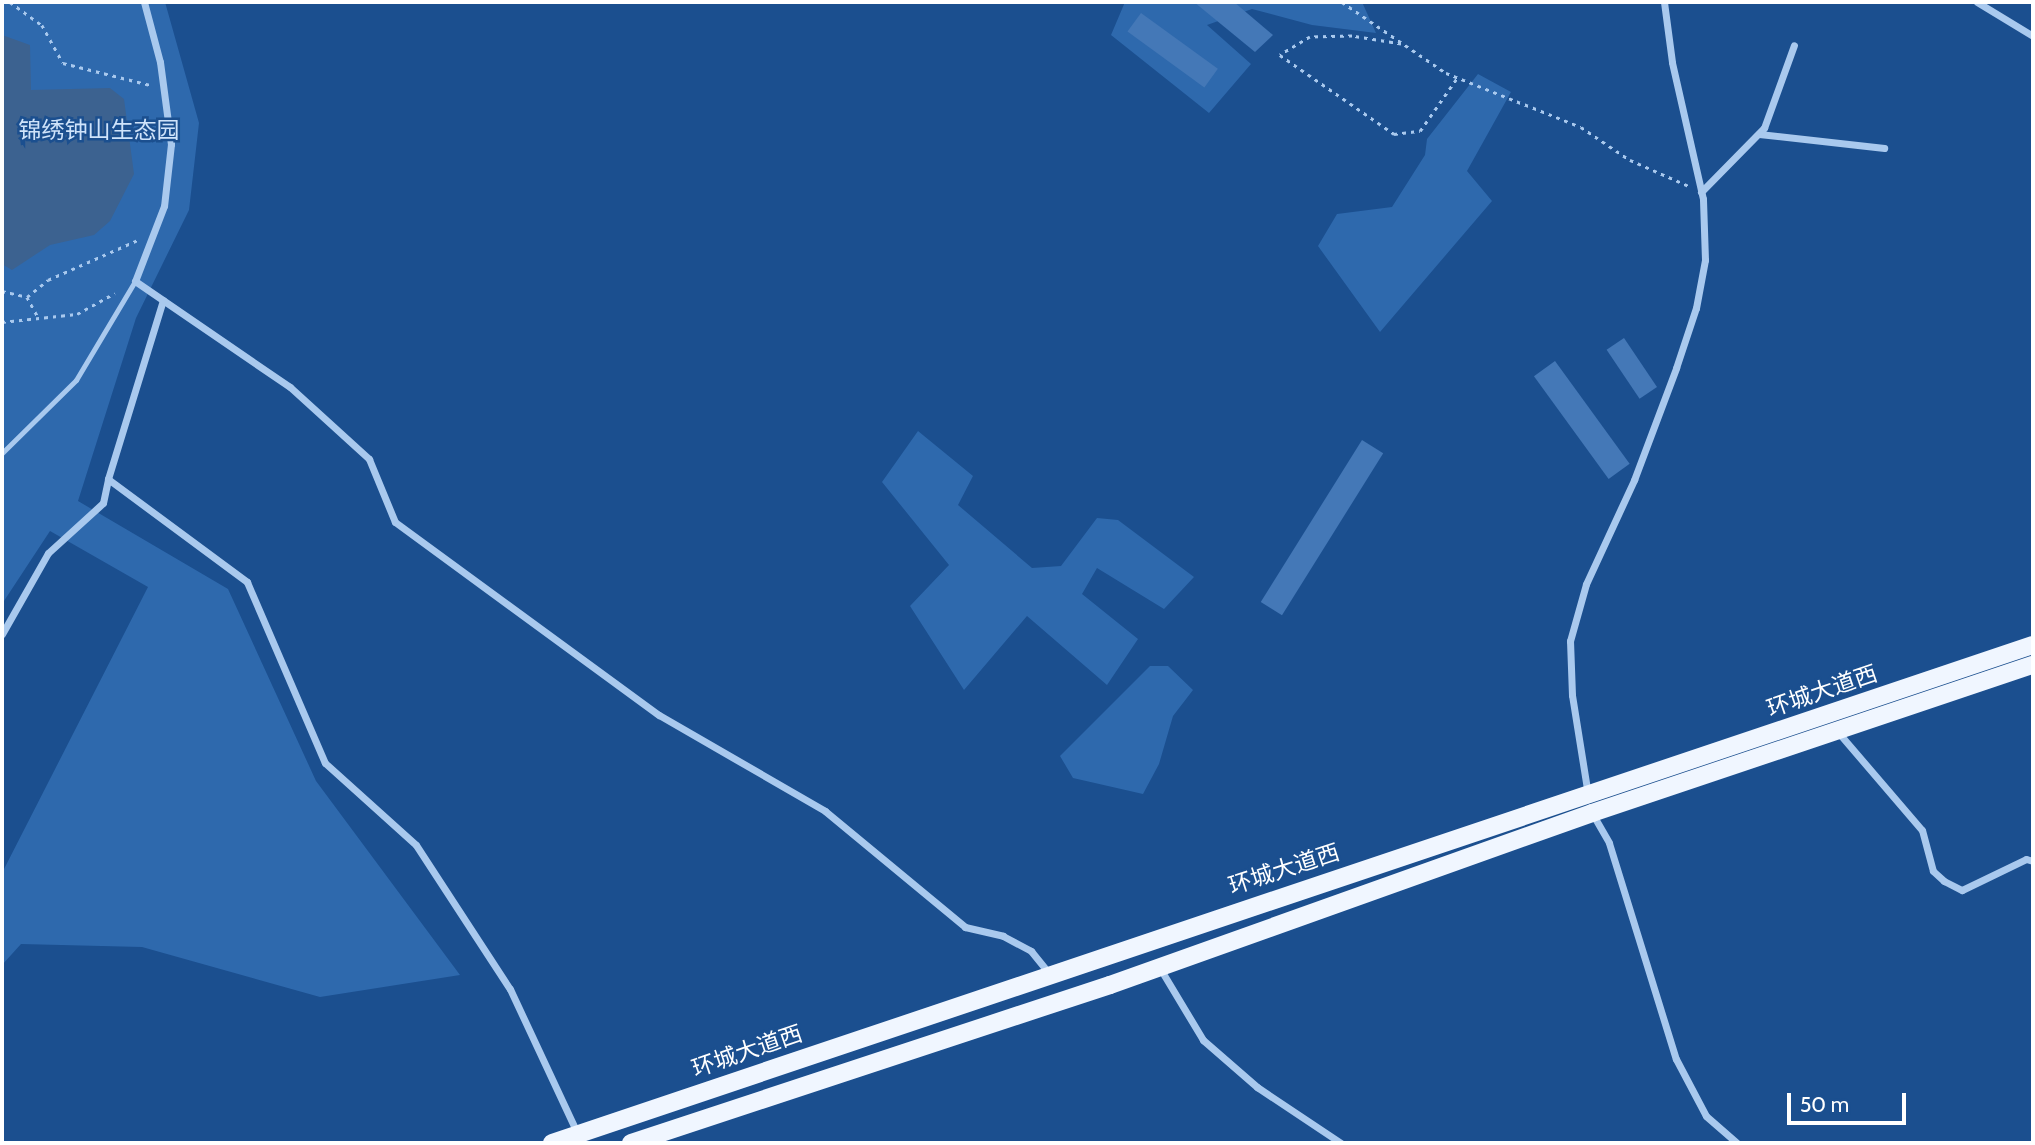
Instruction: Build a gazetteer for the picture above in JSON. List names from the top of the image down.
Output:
{
  "streets": {
    "main road": ["环城大道西"]
  },
  "parks": ["锦绣钟山生态园"],
  "scale_bar": "50 m"
}
